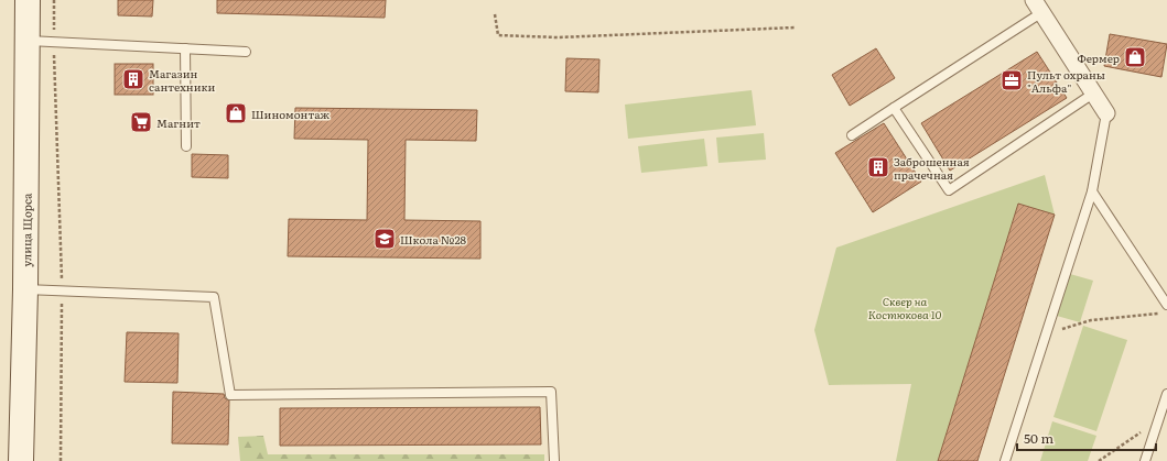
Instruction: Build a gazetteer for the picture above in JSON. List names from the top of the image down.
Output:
{
  "streets": {
    "main road": ["улица Щорса"]
  },
  "parks": ["Сквер на Костюкова 10"],
  "places": {
    "shop": ["Фермер", "Шиномонтаж"],
    "building": ["Магазин сантехники", "Заброшенная прачечная"],
    "office": ["Пульт охраны \"Альфа\""],
    "supermarket": ["Магнит"],
    "school or university": ["Школа №28"]
  },
  "scale_bar": "50 m"
}
